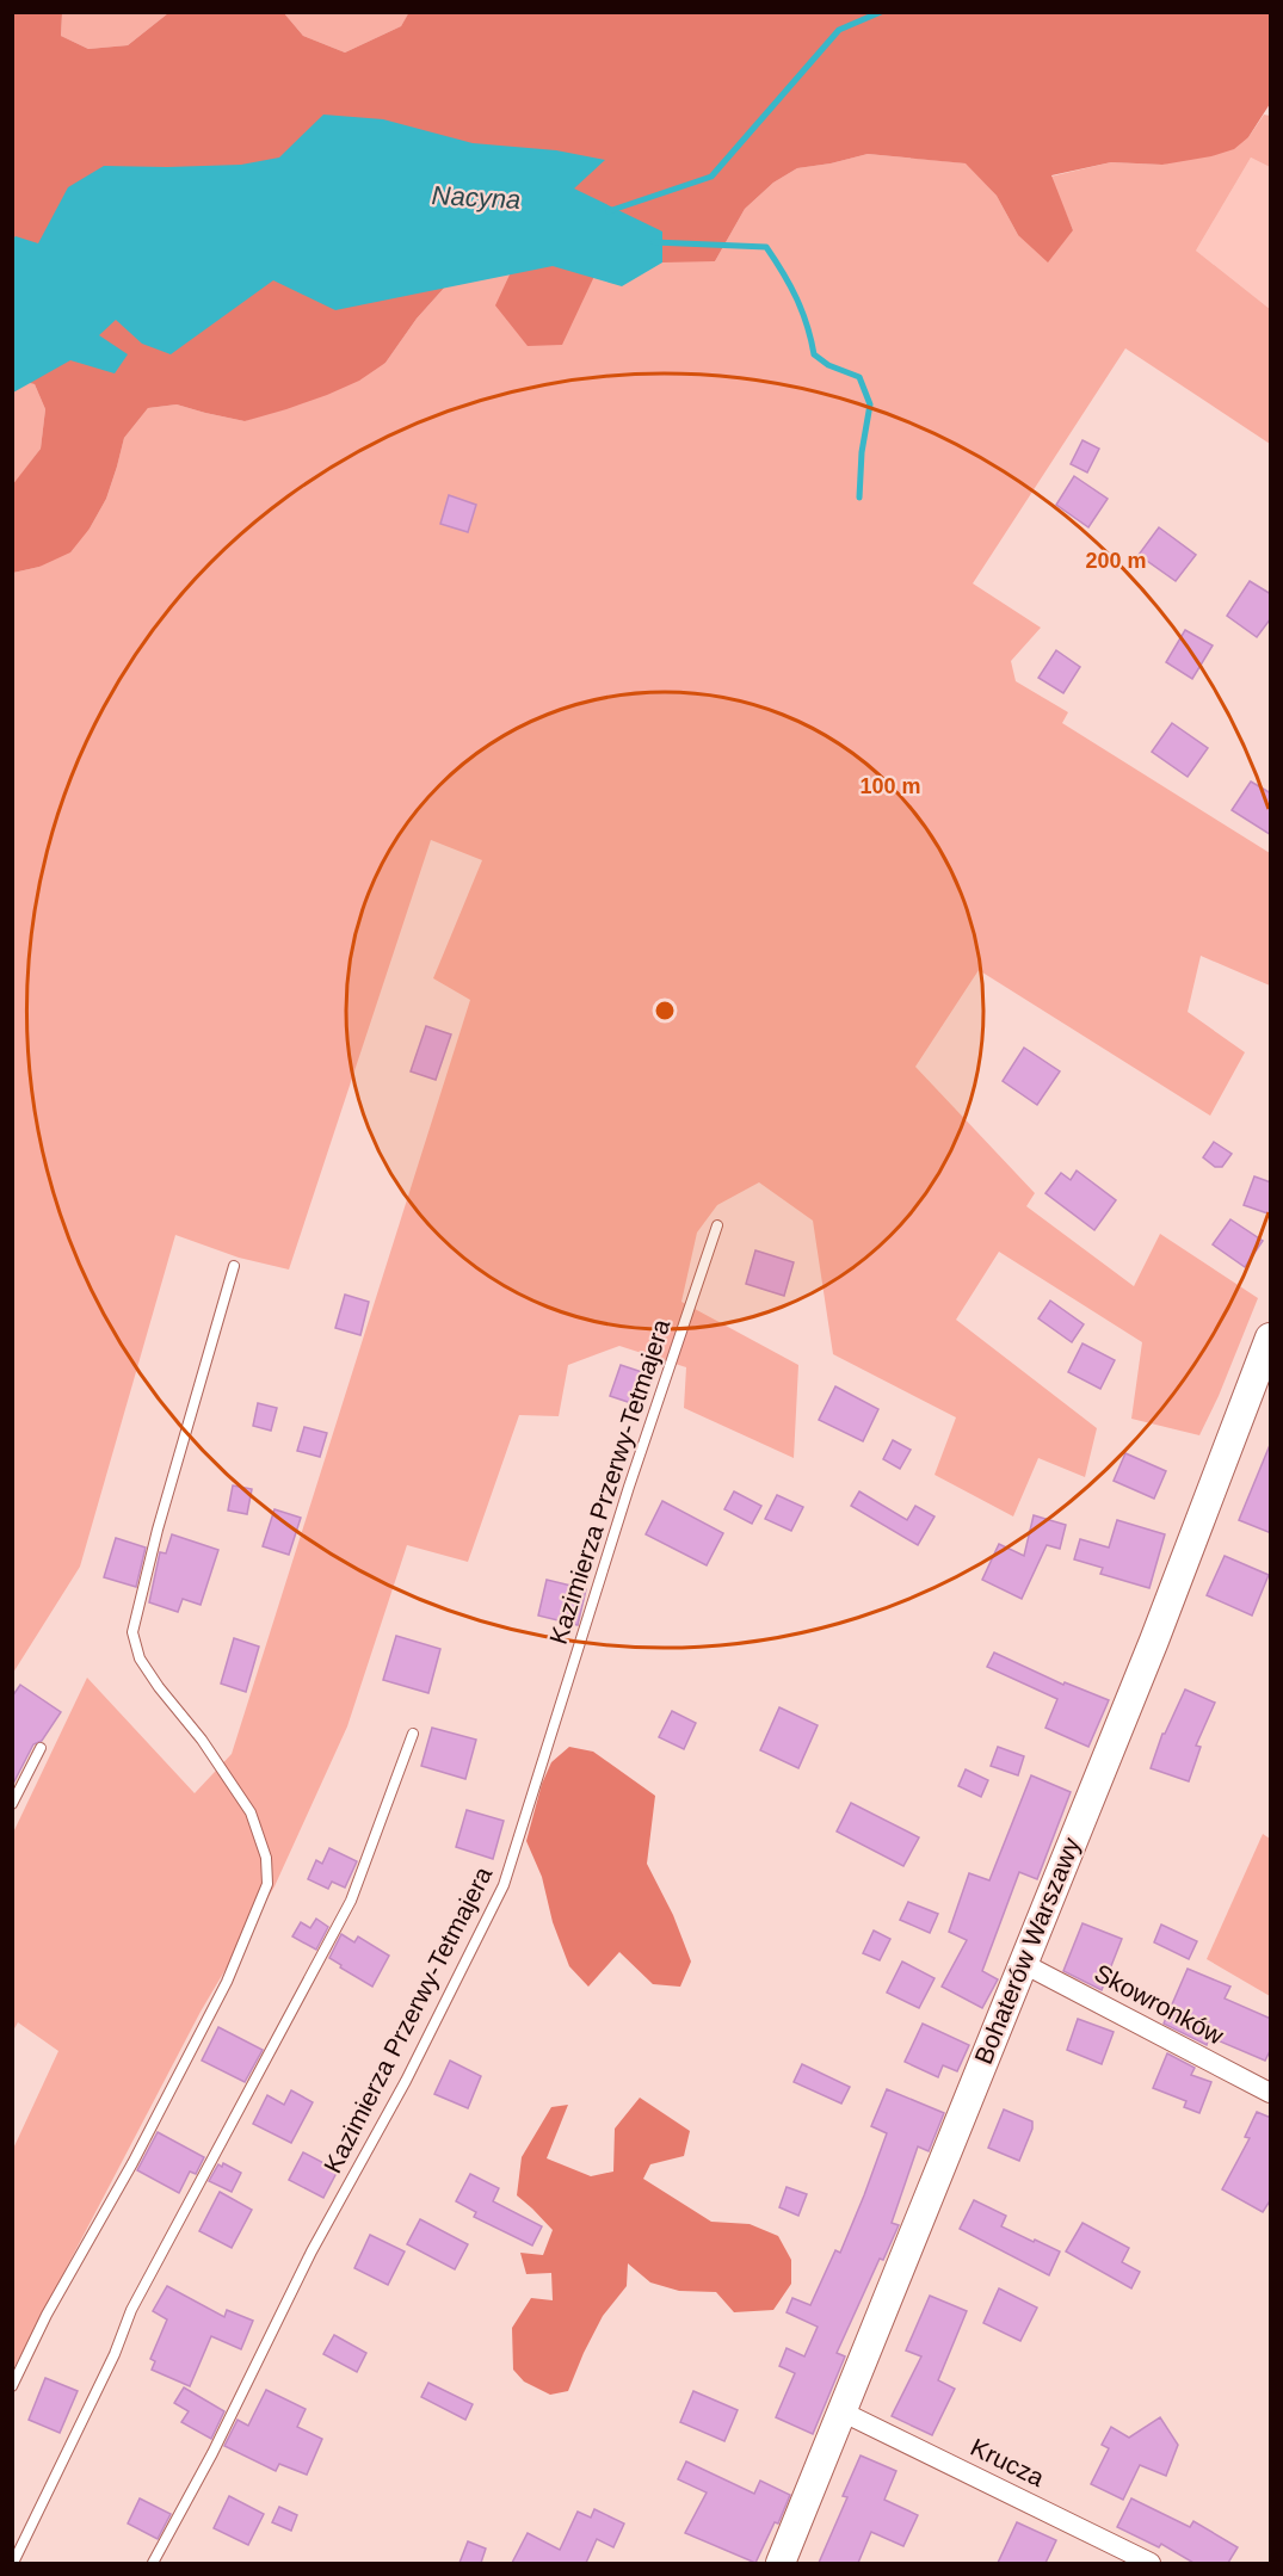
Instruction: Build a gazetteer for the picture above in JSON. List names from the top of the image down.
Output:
{
  "streets": {
    "street": ["Bohaterów Warszawy", "Skowronków", "Krucza"],
    "lane": ["Kazimierza Przerwy-Tetmajera"]
  },
  "crossings": [
    ["Bohaterów Warszawy", "Skowronków"],
    ["Bohaterów Warszawy", "Krucza"]
  ],
  "water": ["Nacyna"],
  "rings": ["200 m", "100 m"]
}
